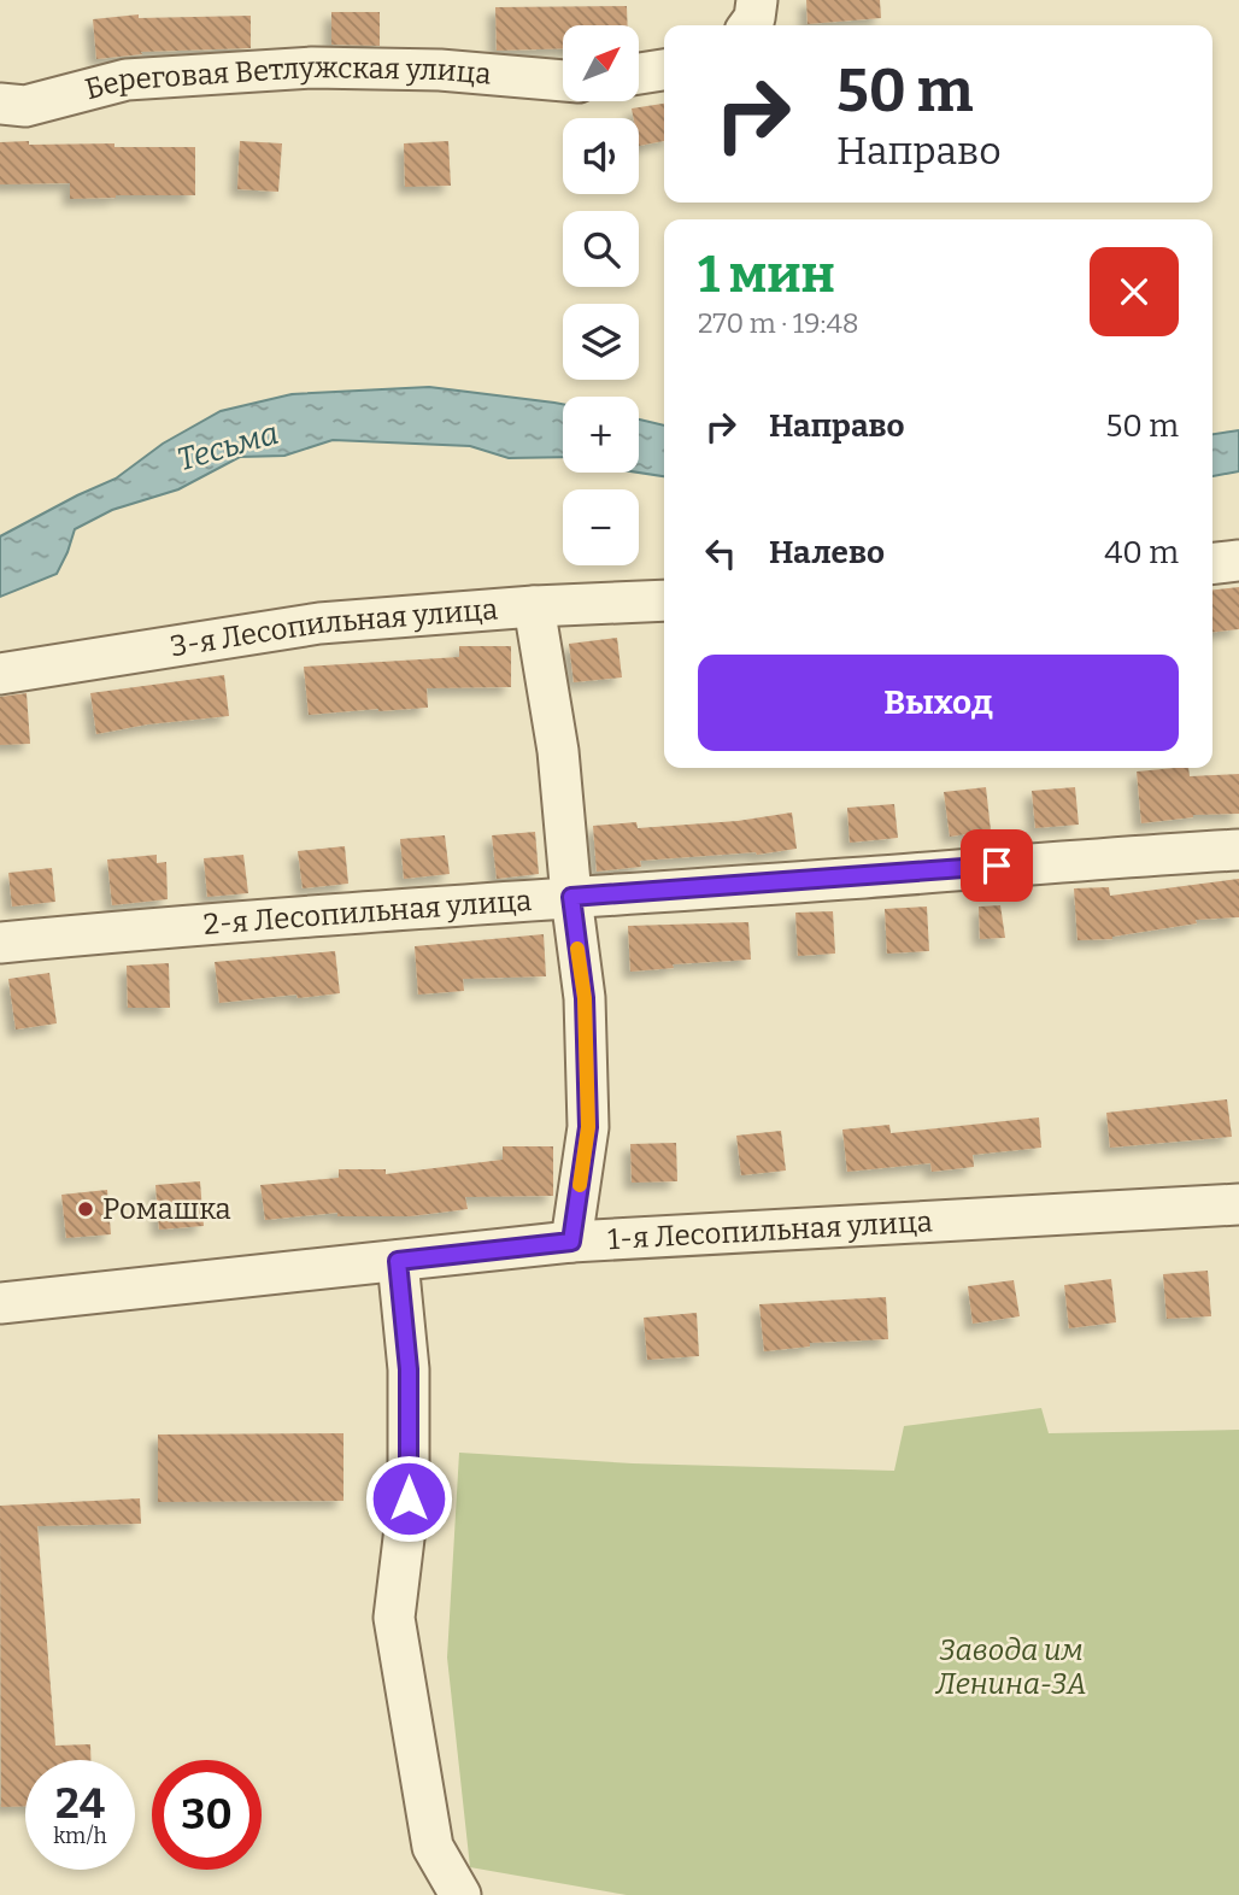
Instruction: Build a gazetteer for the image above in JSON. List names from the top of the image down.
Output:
{
  "streets": {
    "street": [
      "Береговая Ветлужская улица",
      "3-я Лесопильная улица",
      "2-я Лесопильная улица",
      "1-я Лесопильная улица"
    ]
  },
  "water": ["Тесьма"],
  "parks": ["Завода им Ленина-3А"],
  "places": ["Ромашка"],
  "north": "top right",
  "page": {
    "map_buttons": ["+", "−"],
    "turn": ["50 m", "Направо"],
    "heading": ["1 мин", "270 m · 19:48"],
    "list": [
      {
        "name": "Направо",
        "value": "50 m"
      },
      {
        "name": "Налево",
        "value": "40 m"
      }
    ],
    "buttons": "Выход",
    "speed": "24 km/h",
    "limit": "30"
  }
}
